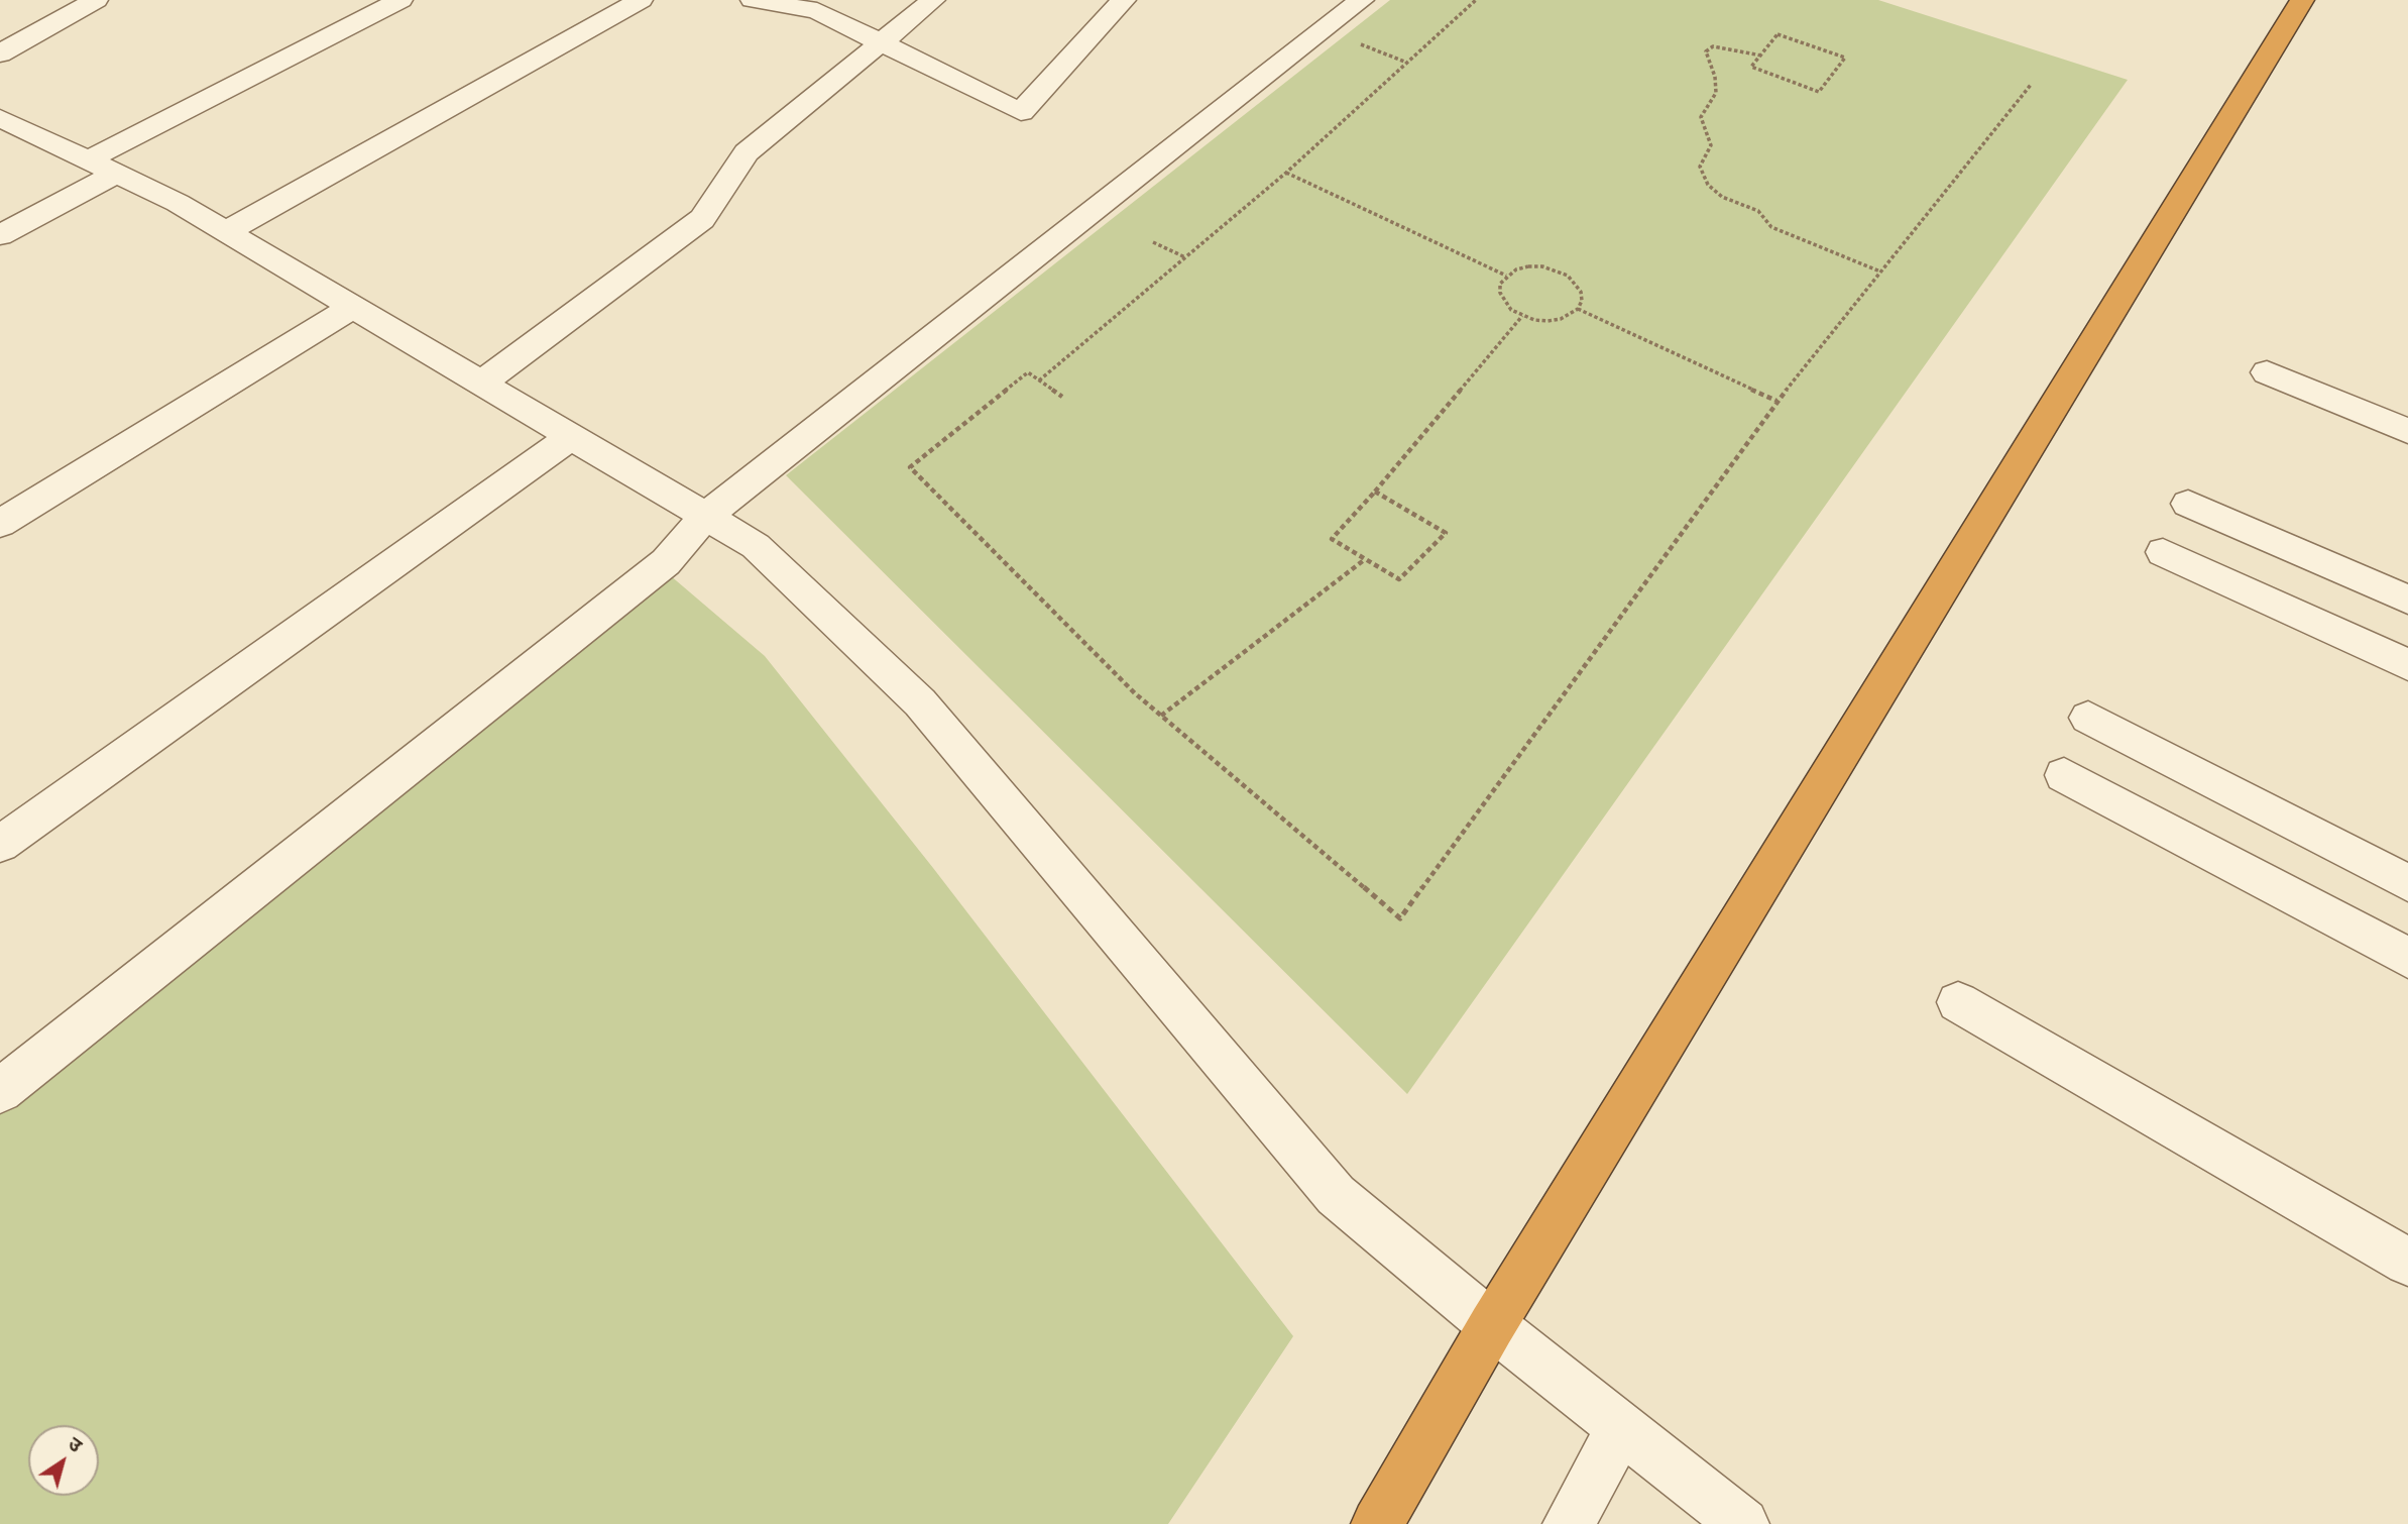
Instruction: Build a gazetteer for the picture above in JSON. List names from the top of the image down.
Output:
{
  "north": "top right"
}
